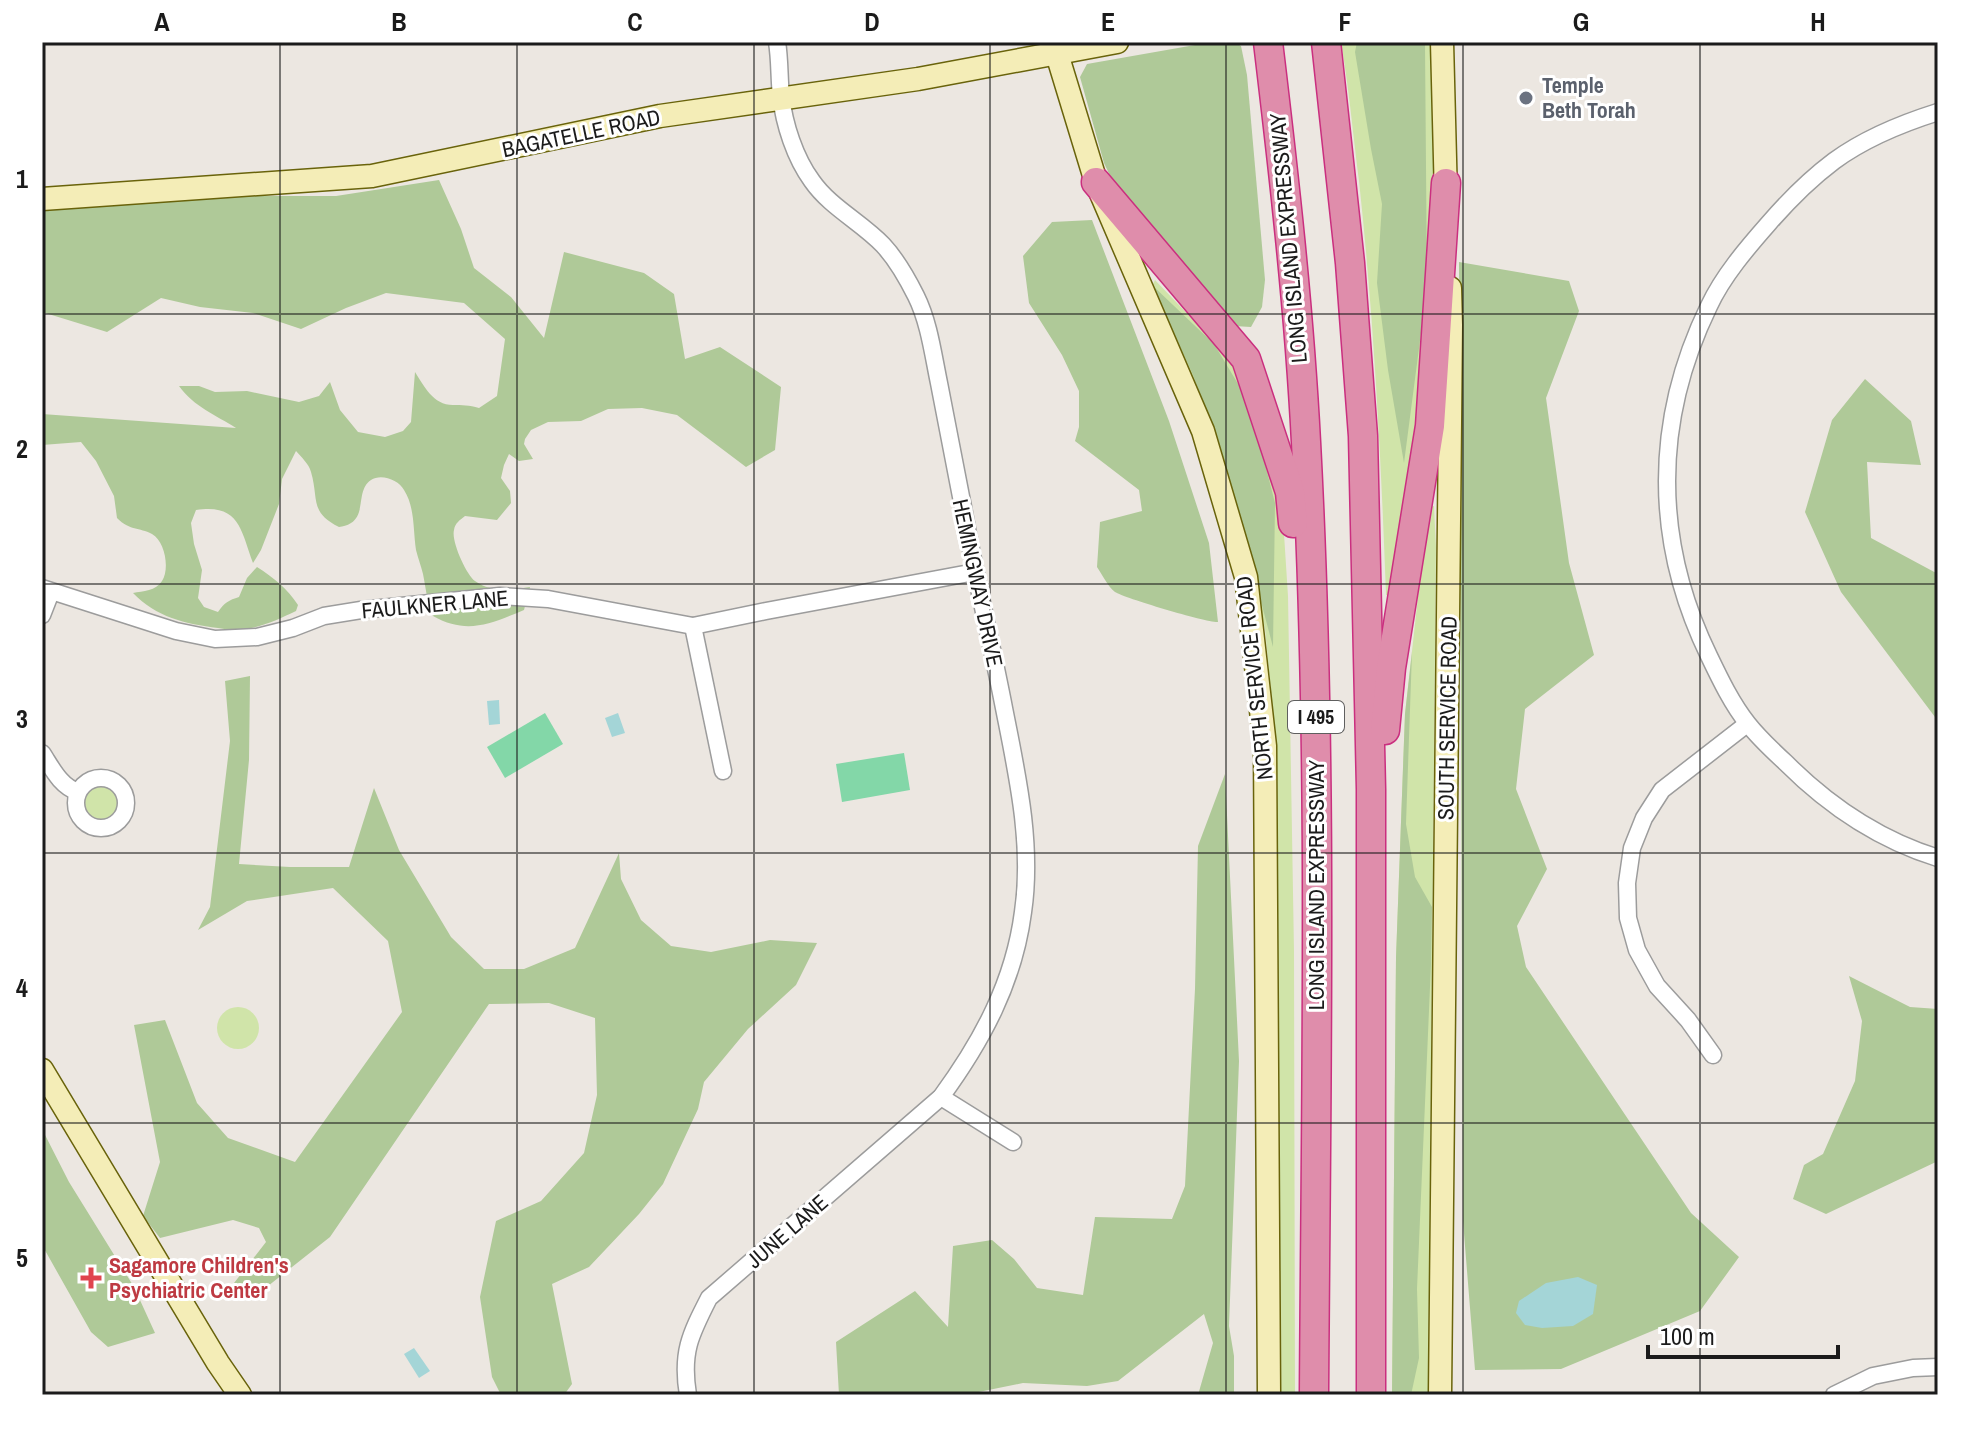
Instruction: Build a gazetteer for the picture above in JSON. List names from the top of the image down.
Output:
{
  "streets": {
    "highway": ["LONG ISLAND EXPRESSWAY", "I 495"],
    "main road": ["BAGATELLE ROAD", "NORTH SERVICE ROAD", "SOUTH SERVICE ROAD"],
    "street": ["HEMINGWAY DRIVE", "FAULKNER LANE", "JUNE LANE"]
  },
  "crossings": [
    ["BAGATELLE ROAD", "HEMINGWAY DRIVE"],
    ["BAGATELLE ROAD", "NORTH SERVICE ROAD"],
    ["HEMINGWAY DRIVE", "FAULKNER LANE"],
    ["HEMINGWAY DRIVE", "JUNE LANE"]
  ],
  "places": {
    "other": ["Temple Beth Torah"],
    "health": ["Sagamore Children's Psychiatric Center"]
  },
  "scale_bar": "100 m",
  "grid": {
    "columns": [
      "A",
      "B",
      "C",
      "D",
      "E",
      "F",
      "G",
      "H"
    ],
    "rows": [
      "1",
      "2",
      "3",
      "4",
      "5"
    ]
  }
}
